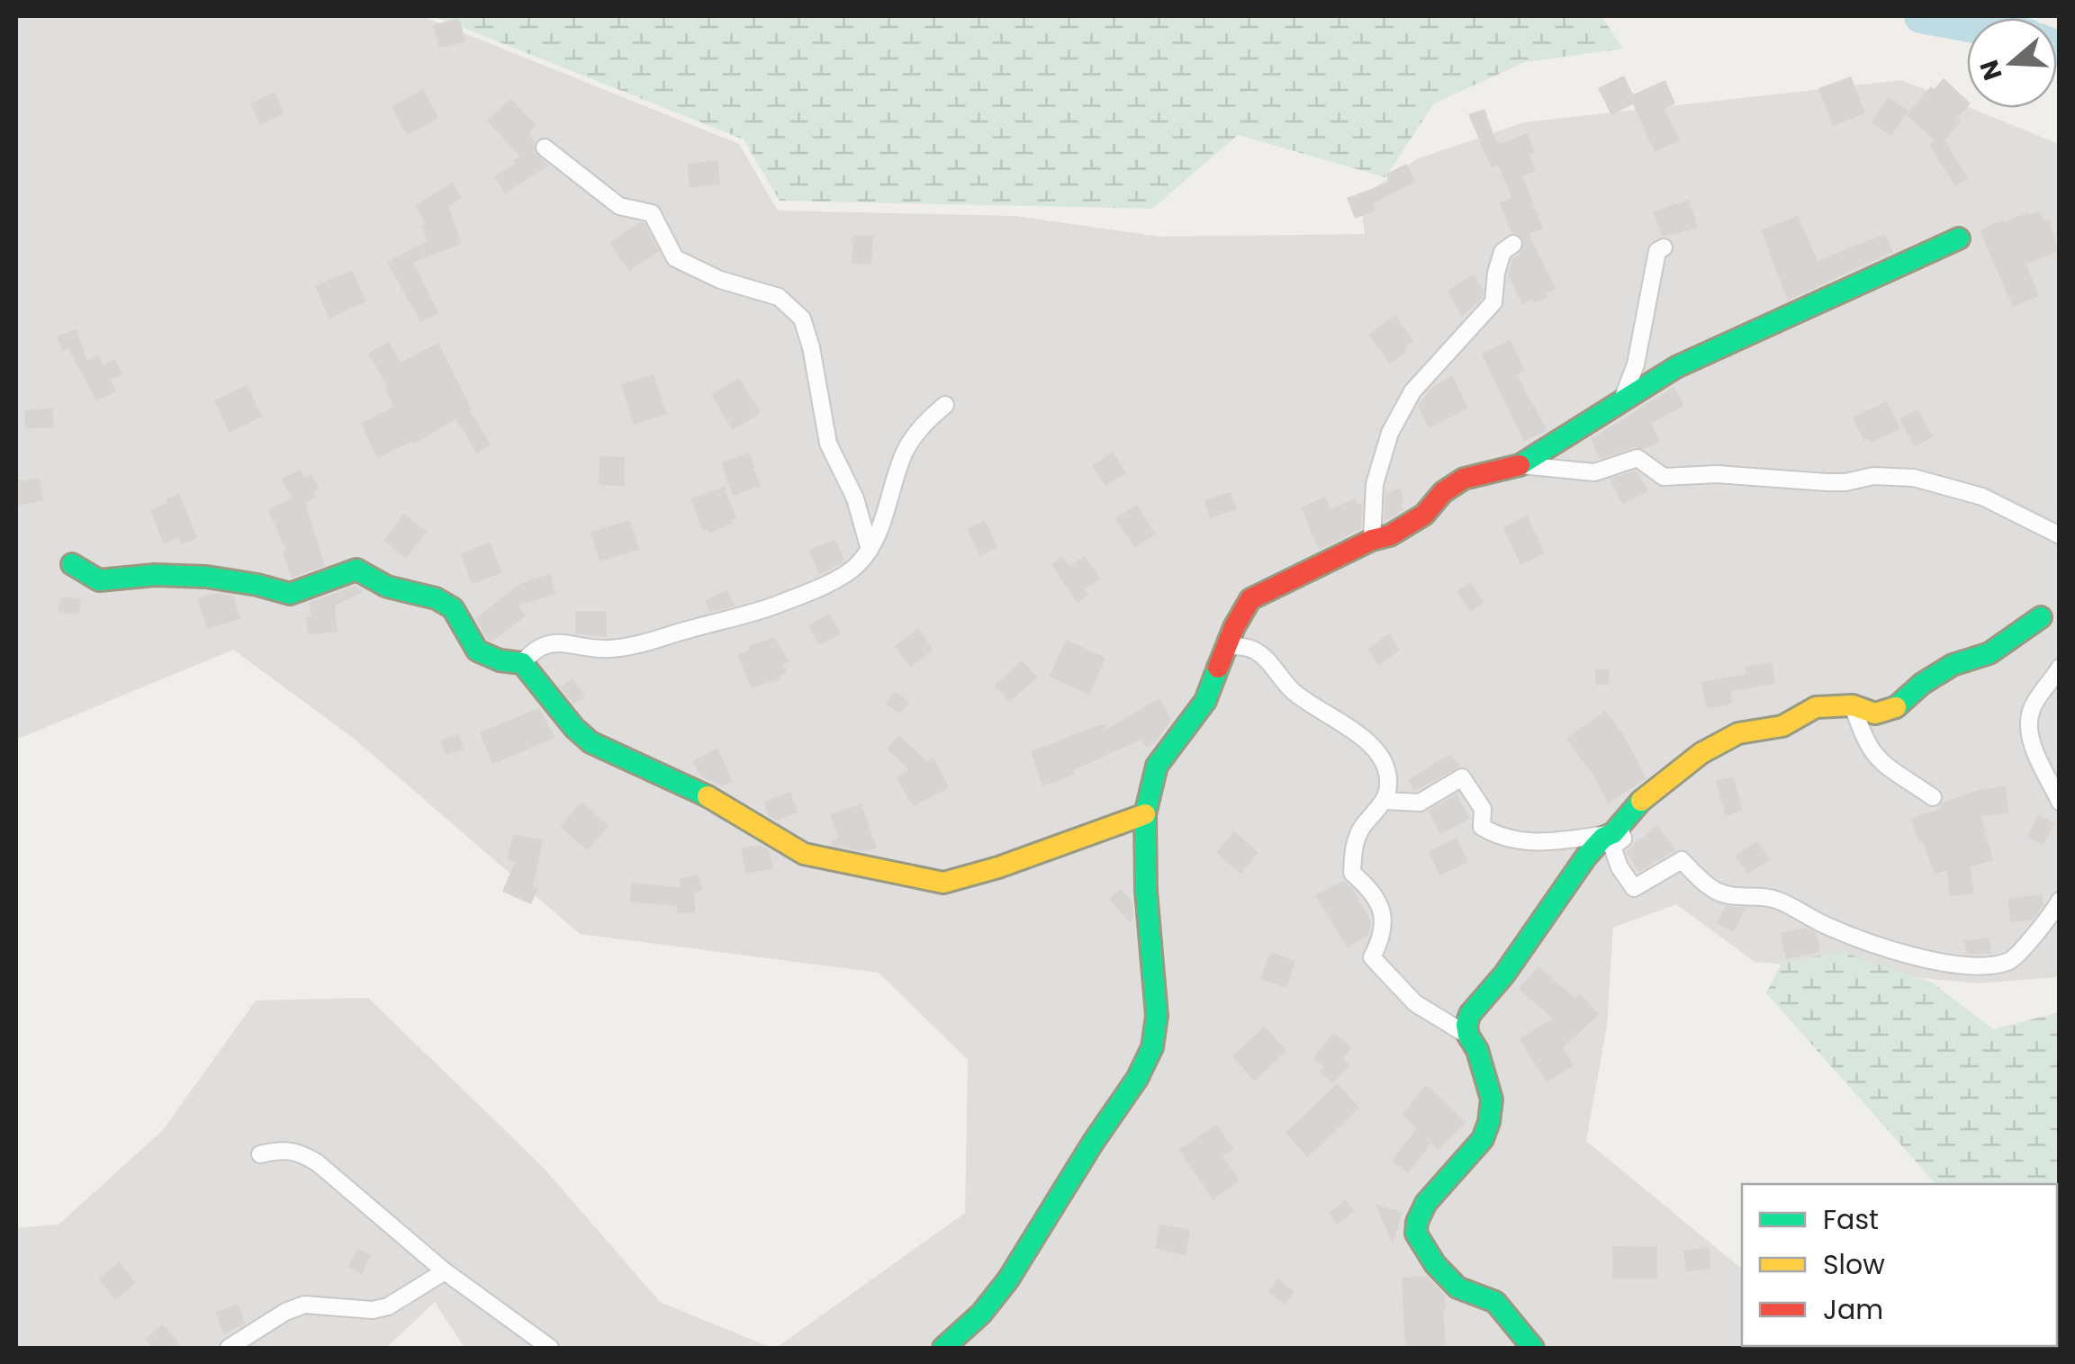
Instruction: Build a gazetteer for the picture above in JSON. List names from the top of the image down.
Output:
{
  "legend": ["Fast", "Slow", "Jam"],
  "north": "left"
}
